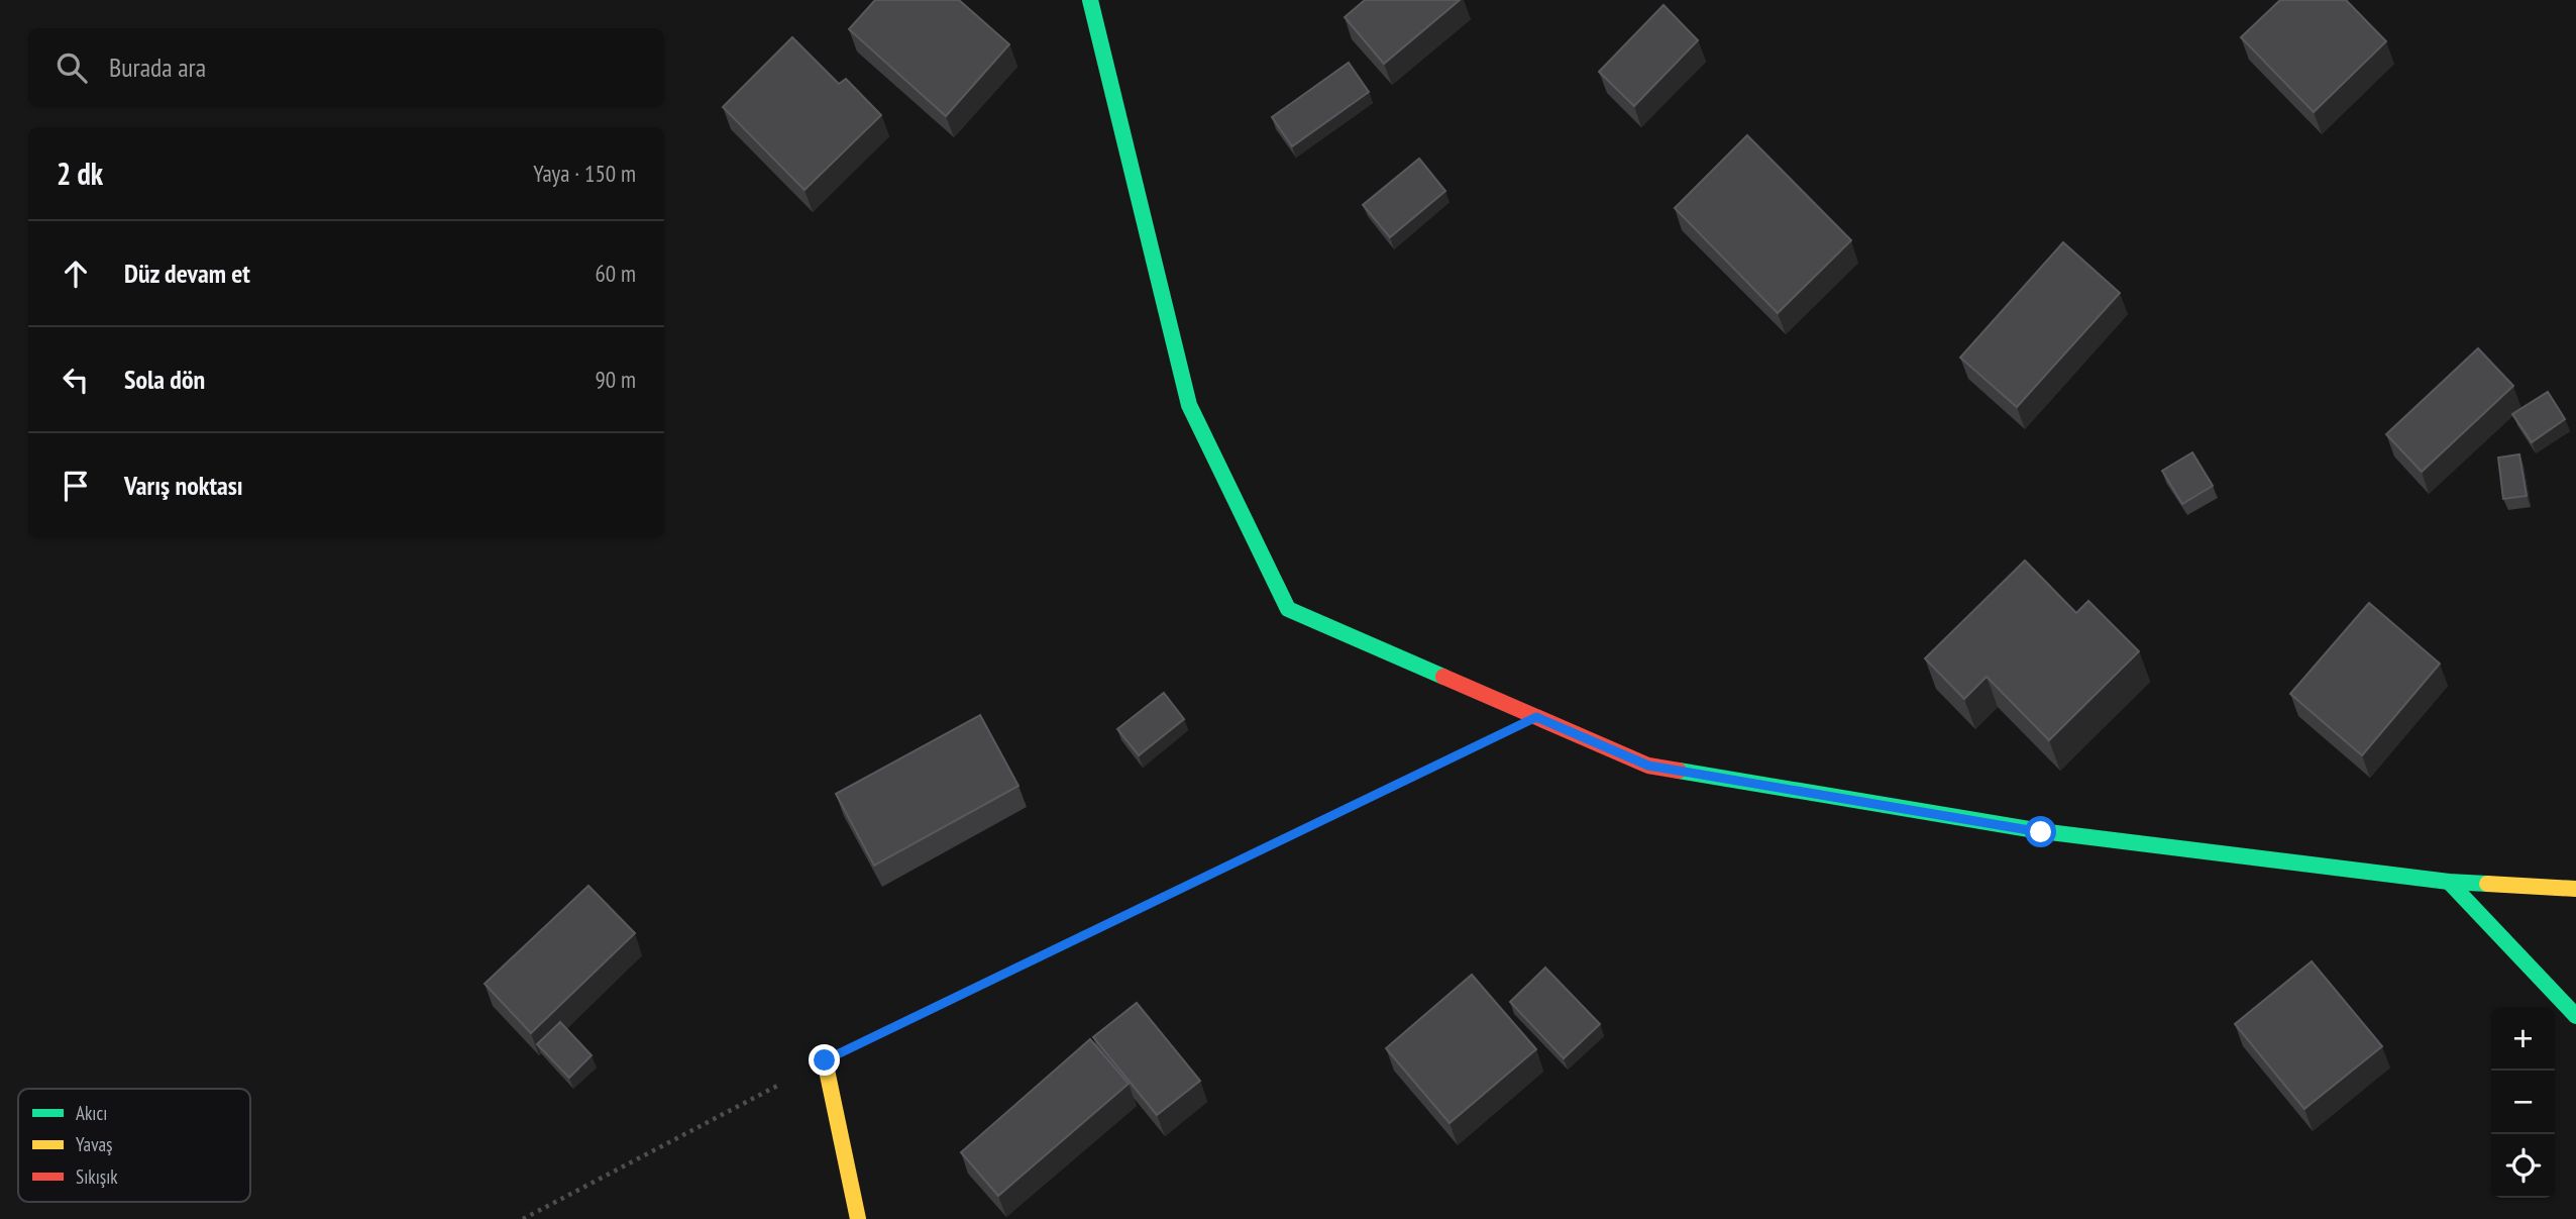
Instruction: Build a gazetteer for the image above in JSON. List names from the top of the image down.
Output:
{
  "legend": ["Akıcı", "Yavaş", "Sıkışık"],
  "page": {
    "search": "Burada ara",
    "heading": ["2 dk", "Yaya · 150 m"],
    "list": [
      ["Düz devam et", "60 m"],
      ["Sola dön", "90 m"],
      "Varış noktası"
    ],
    "map_buttons": ["+", "−"]
  }
}
